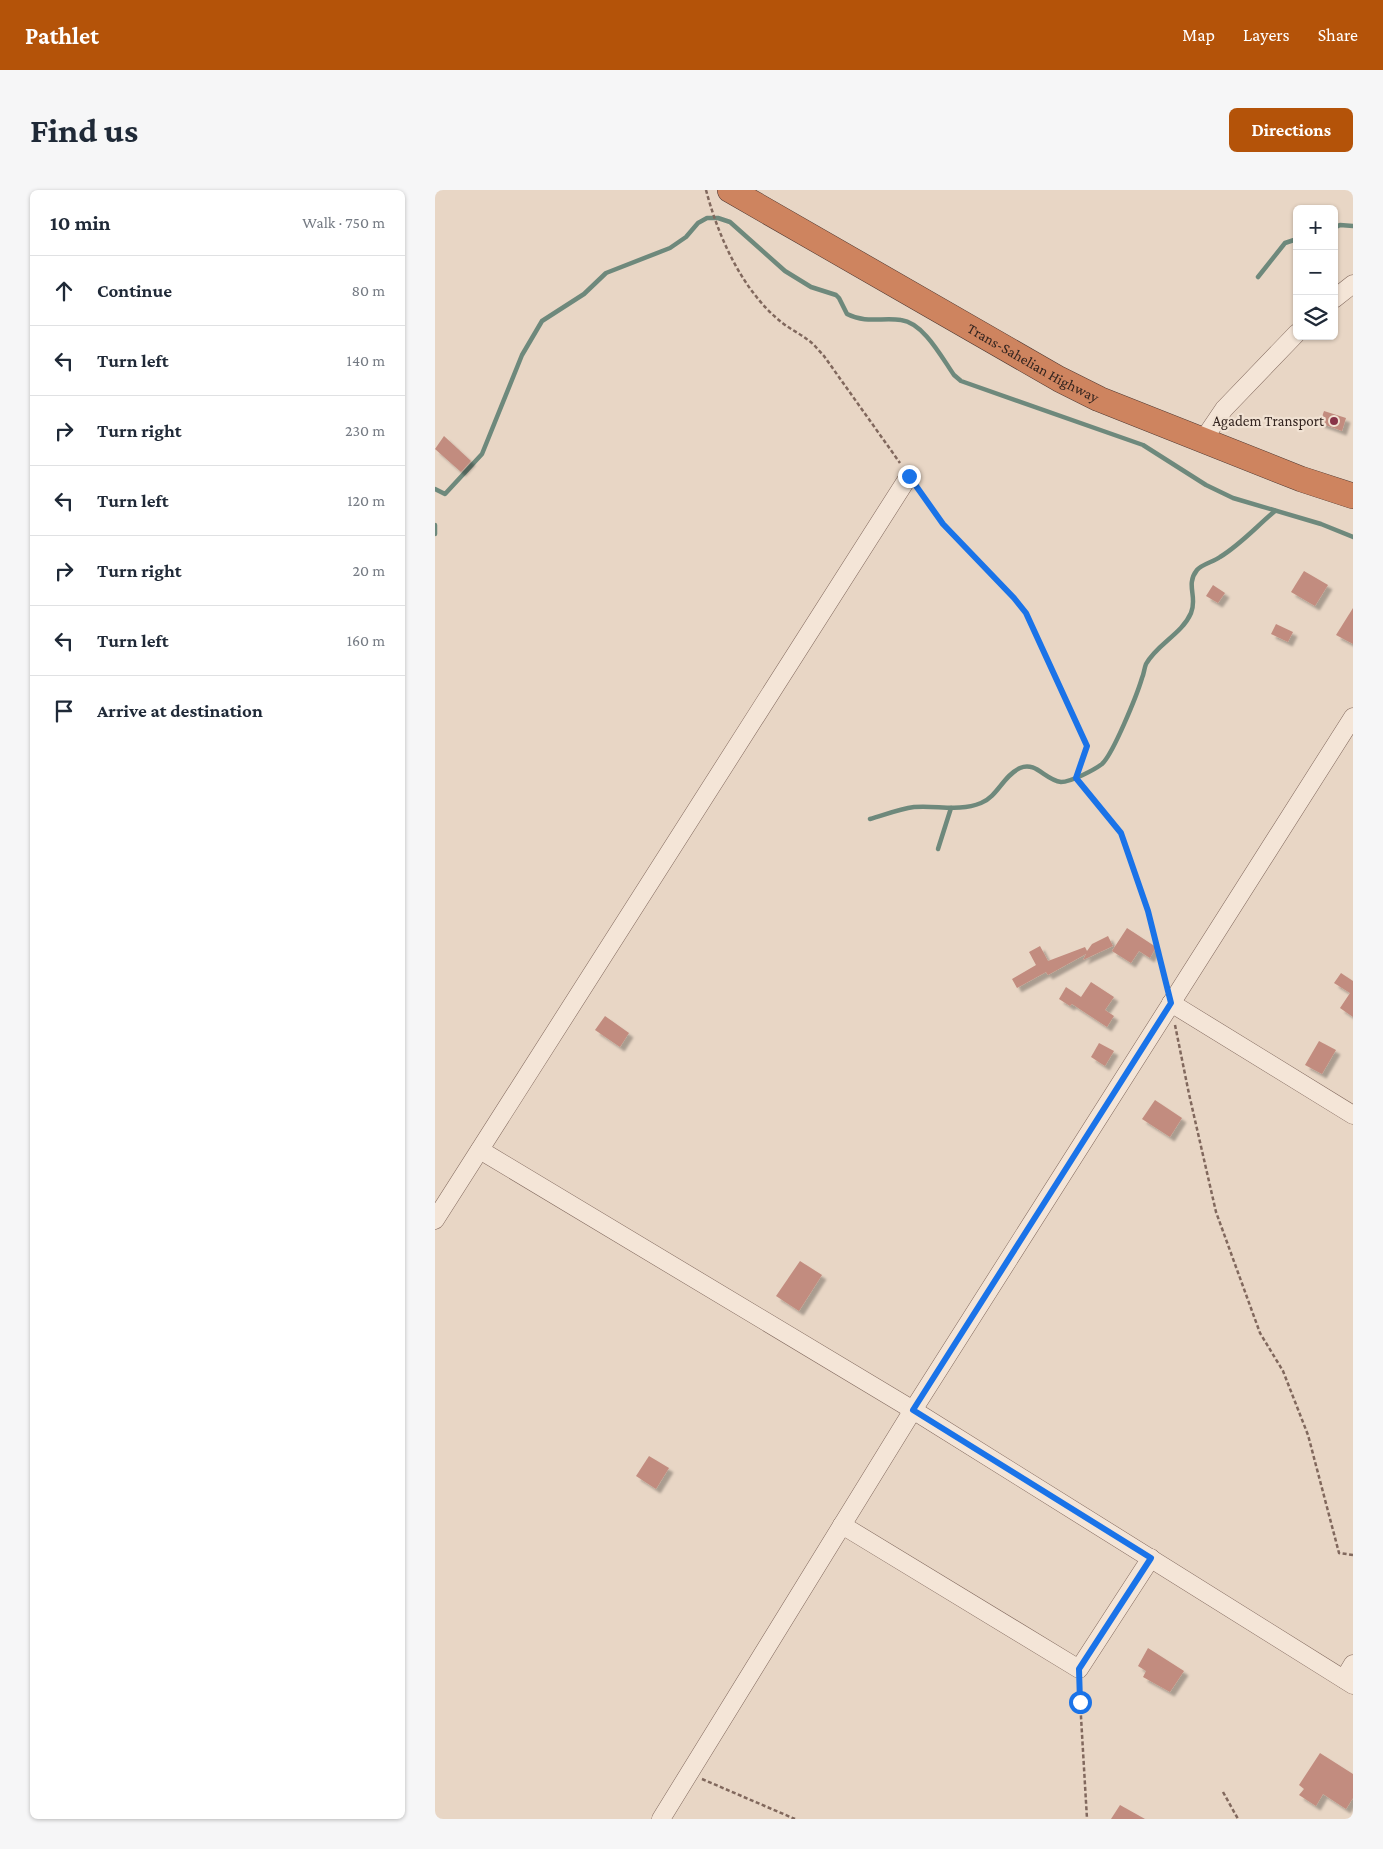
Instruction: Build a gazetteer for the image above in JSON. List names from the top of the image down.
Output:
{
  "streets": {
    "highway": ["Trans-Sahelian Highway"]
  },
  "places": ["Agadem Transport"],
  "page": {
    "header": "Pathlet",
    "nav": ["Map", "Layers", "Share"],
    "buttons": "Directions",
    "title": "Find us",
    "heading": ["10 min", "Walk · 750 m"],
    "map_buttons": ["+", "−"],
    "list": [
      ["Continue", "80 m"],
      ["Turn left", "140 m"],
      ["Turn right", "230 m"],
      ["Turn left", "120 m"],
      ["Turn right", "20 m"],
      ["Turn left", "160 m"],
      "Arrive at destination"
    ]
  }
}
